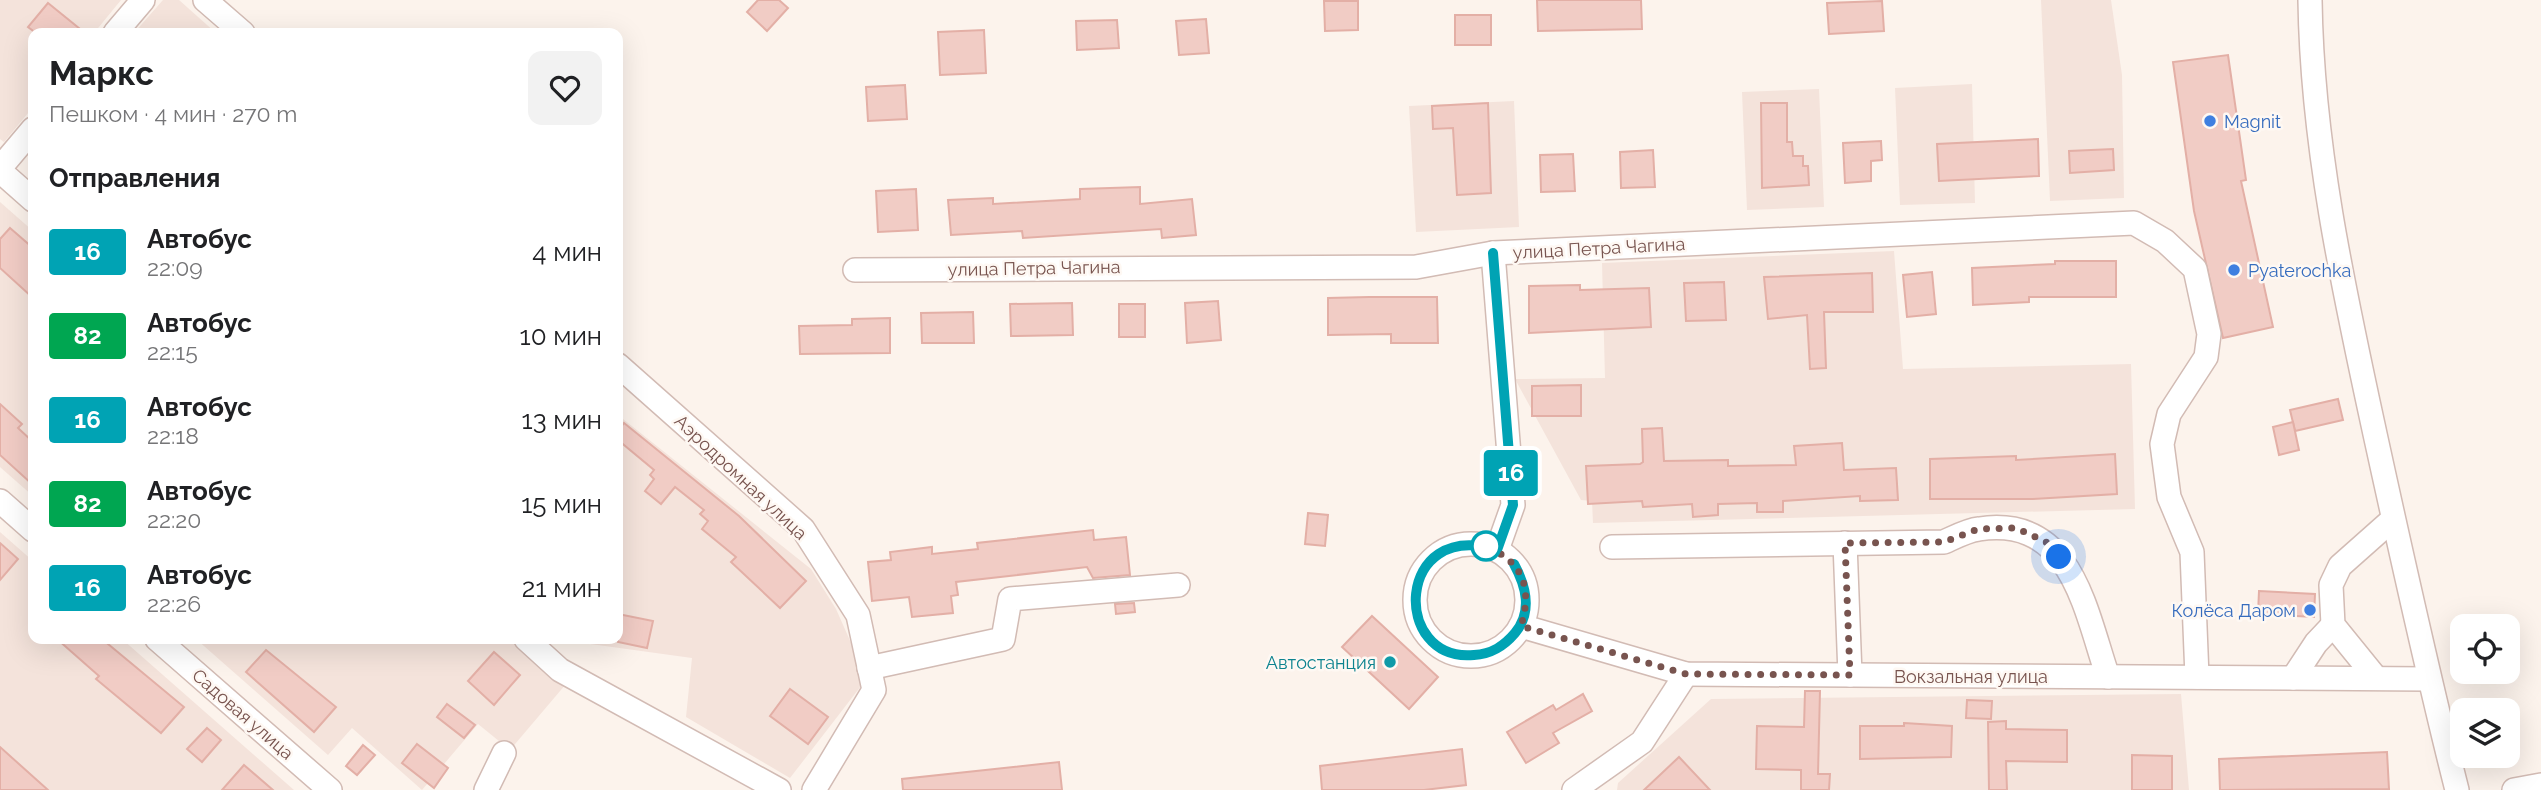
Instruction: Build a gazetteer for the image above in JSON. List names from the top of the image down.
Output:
{
  "streets": {
    "street": [
      "улица Петра Чагина",
      "Аэродромная улица",
      "Вокзальная улица",
      "Садовая улица"
    ]
  },
  "crossings": [
    ["улица Петра Чагина", "Вокзальная улица"]
  ],
  "places": [
    "Magnit",
    "Pyaterochka",
    "Колёса Даром",
    "Автостанция"
  ],
  "lines": ["bus line 16"],
  "page": {
    "on_map": "16",
    "heading": [
      ["Маркс", "Пешком · 4 мин · 270 m"],
      "Отправления"
    ],
    "list": [
      {
        "mark": "16",
        "name": "Автобус",
        "note": "22:09",
        "value": "4 мин"
      },
      {
        "mark": "82",
        "name": "Автобус",
        "note": "22:15",
        "value": "10 мин"
      },
      {
        "mark": "16",
        "name": "Автобус",
        "note": "22:18",
        "value": "13 мин"
      },
      {
        "mark": "82",
        "name": "Автобус",
        "note": "22:20",
        "value": "15 мин"
      },
      {
        "mark": "16",
        "name": "Автобус",
        "note": "22:26",
        "value": "21 мин"
      }
    ]
  }
}
